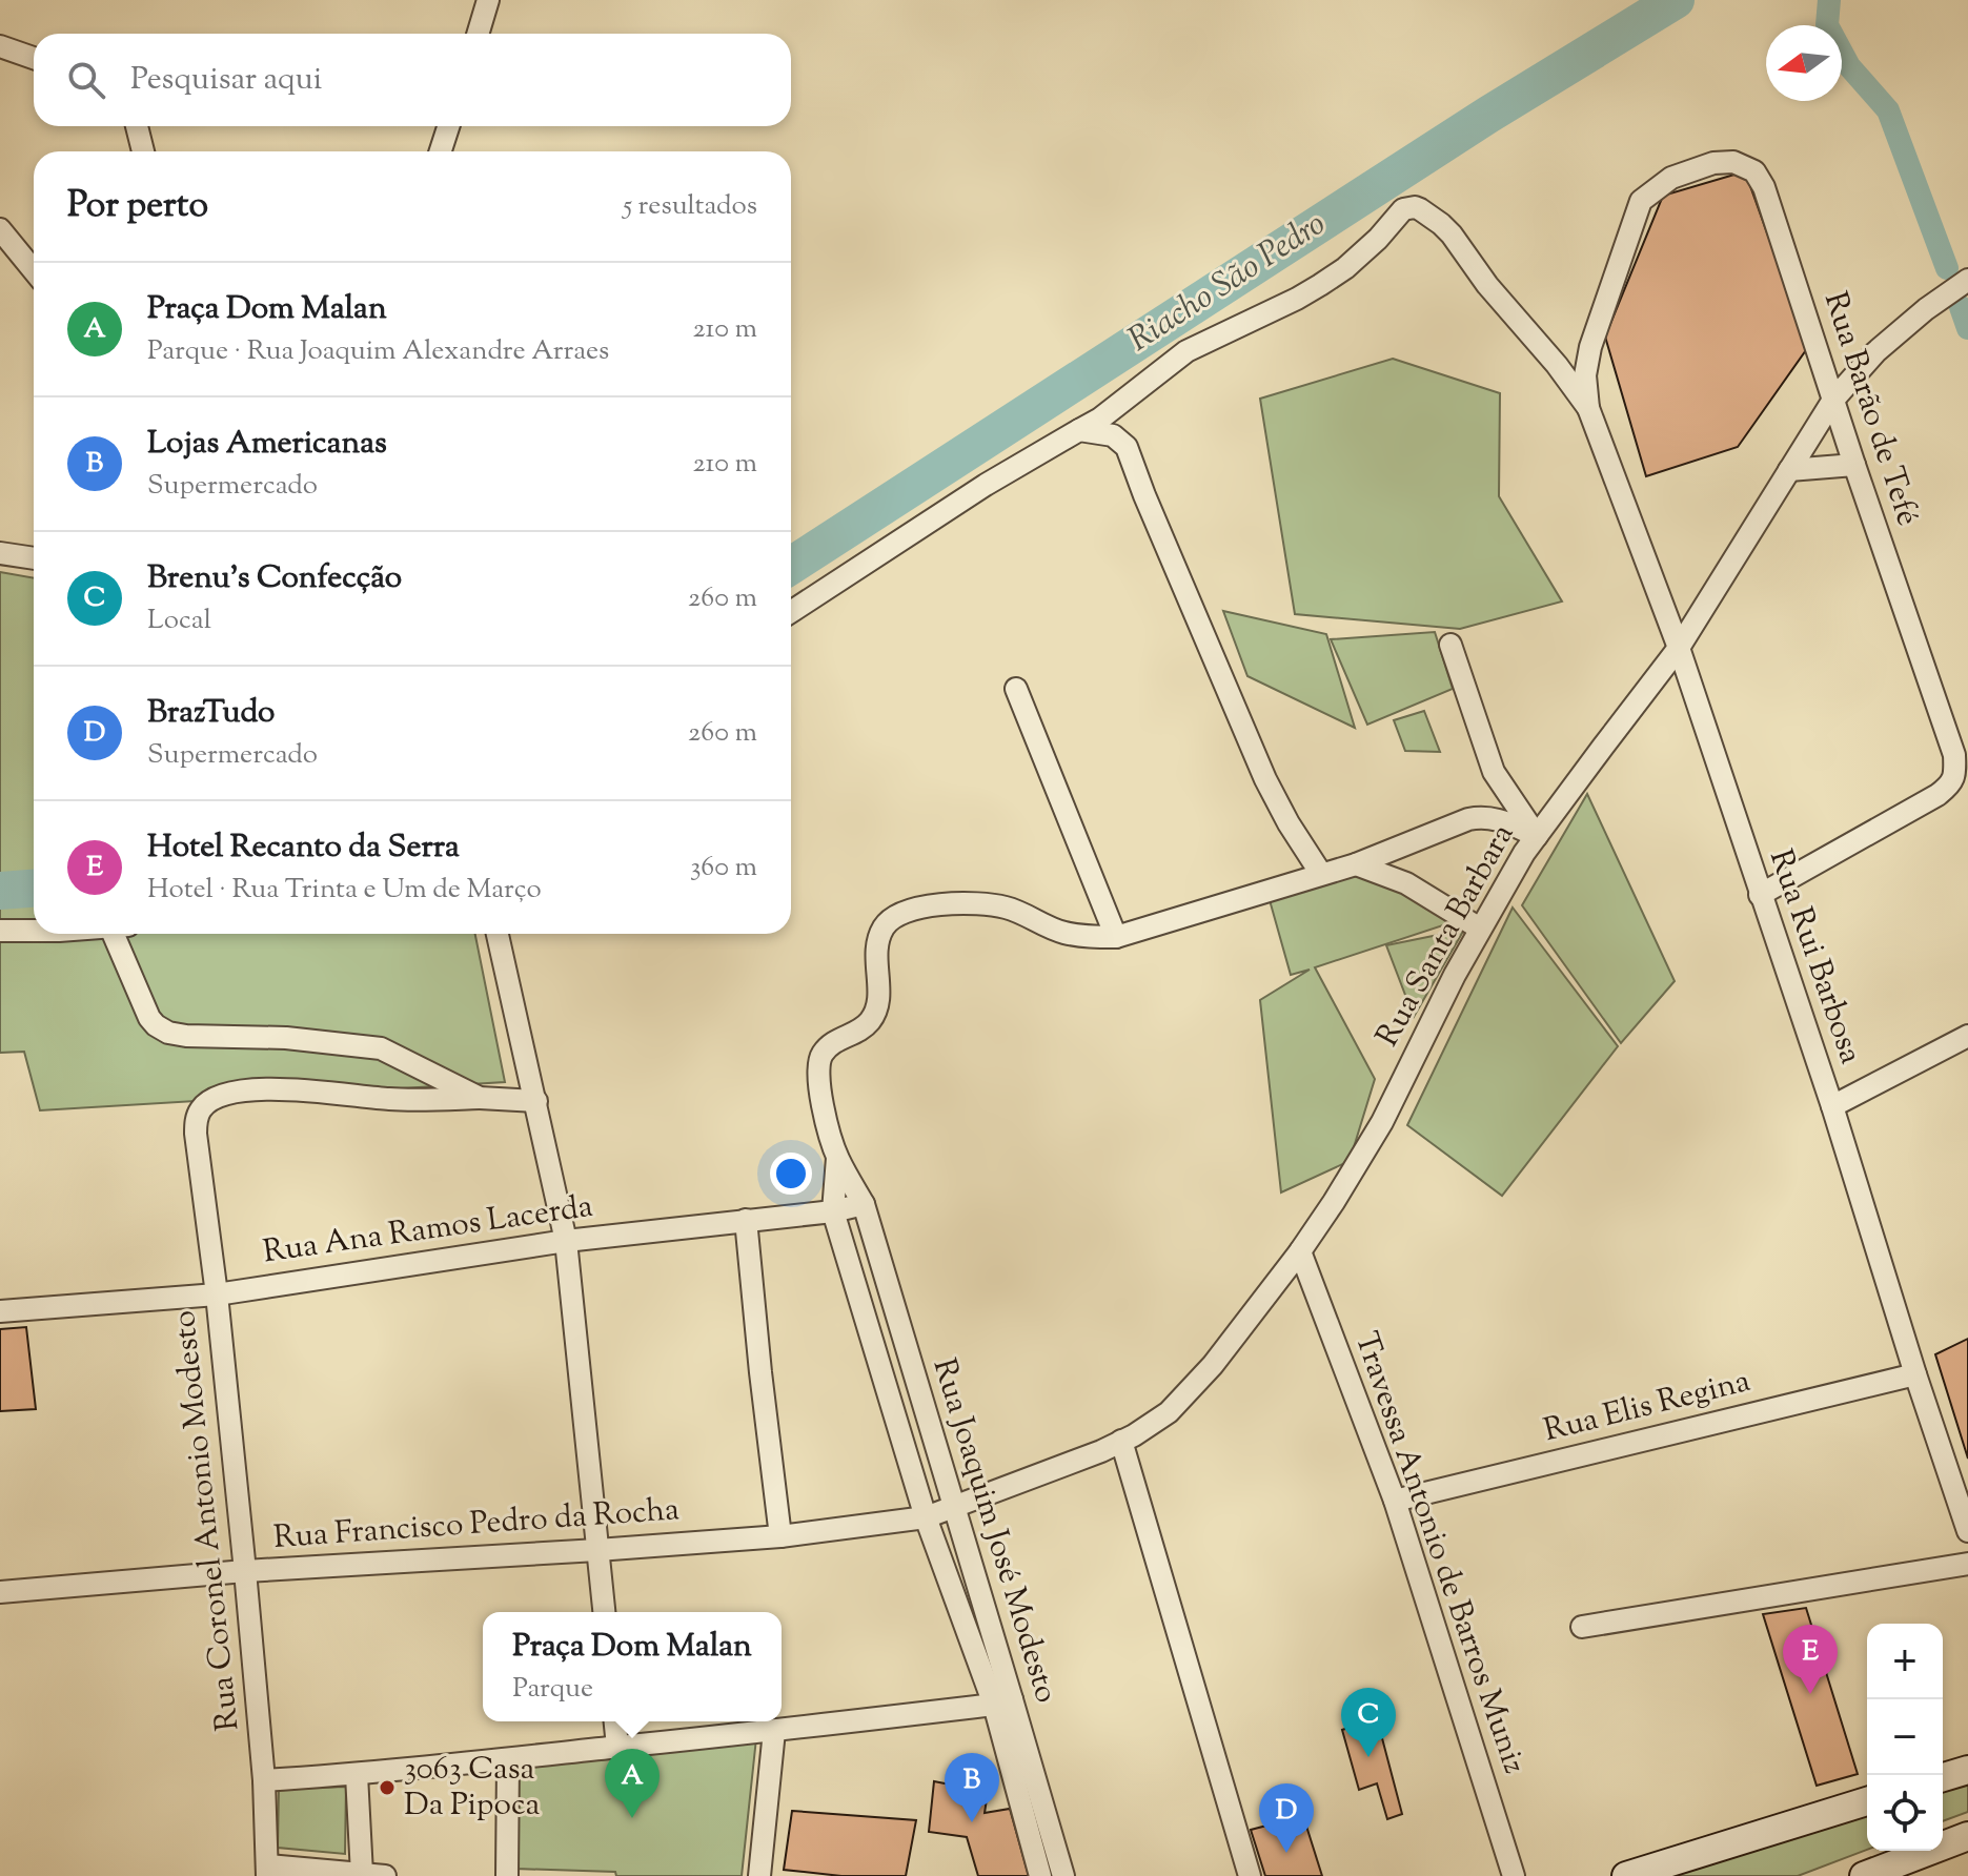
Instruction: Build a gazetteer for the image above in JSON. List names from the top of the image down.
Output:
{
  "streets": {
    "street": [
      "Rua Barão de Tefé",
      "Rua Santa Barbara",
      "Rua Rui Barbosa",
      "Rua Ana Ramos Lacerda",
      "Rua Elis Regina",
      "Rua Coronel Antonio Modesto",
      "Rua Francisco Pedro da Rocha",
      "Rua Joaquim José Modesto",
      "Travessa Antonio de Barros Muniz"
    ]
  },
  "crossings": [
    ["Rua Barão de Tefé", "Rua Santa Barbara"],
    ["Rua Barão de Tefé", "Rua Rui Barbosa"],
    ["Rua Santa Barbara", "Rua Rui Barbosa"],
    ["Rua Santa Barbara", "Rua Francisco Pedro da Rocha"],
    ["Rua Santa Barbara", "Rua Joaquim José Modesto"],
    ["Rua Santa Barbara", "Travessa Antonio de Barros Muniz"],
    ["Rua Rui Barbosa", "Rua Elis Regina"],
    ["Rua Ana Ramos Lacerda", "Rua Coronel Antonio Modesto"],
    ["Rua Ana Ramos Lacerda", "Rua Joaquim José Modesto"],
    ["Rua Elis Regina", "Travessa Antonio de Barros Muniz"],
    ["Rua Coronel Antonio Modesto", "Rua Francisco Pedro da Rocha"],
    ["Rua Francisco Pedro da Rocha", "Rua Joaquim José Modesto"]
  ],
  "water": ["Riacho São Pedro"],
  "places": ["3063 Casa Da Pipoca"],
  "north": "left",
  "page": {
    "search": "Pesquisar aqui",
    "heading": ["Por perto", "5 resultados"],
    "list": [
      {
        "mark": "A",
        "name": "Praça Dom Malan",
        "note": "Parque · Rua Joaquim Alexandre Arraes",
        "value": "210 m"
      },
      {
        "mark": "B",
        "name": "Lojas Americanas",
        "note": "Supermercado",
        "value": "210 m"
      },
      {
        "mark": "C",
        "name": "Brenu's Confecção",
        "note": "Local",
        "value": "260 m"
      },
      {
        "mark": "D",
        "name": "BrazTudo",
        "note": "Supermercado",
        "value": "260 m"
      },
      {
        "mark": "E",
        "name": "Hotel Recanto da Serra",
        "note": "Hotel · Rua Trinta e Um de Março",
        "value": "360 m"
      }
    ],
    "popup": ["Praça Dom Malan", "Parque"],
    "map_buttons": ["+", "−"],
    "pins": [
      "E",
      "C",
      "A",
      "B",
      "D"
    ]
  }
}
